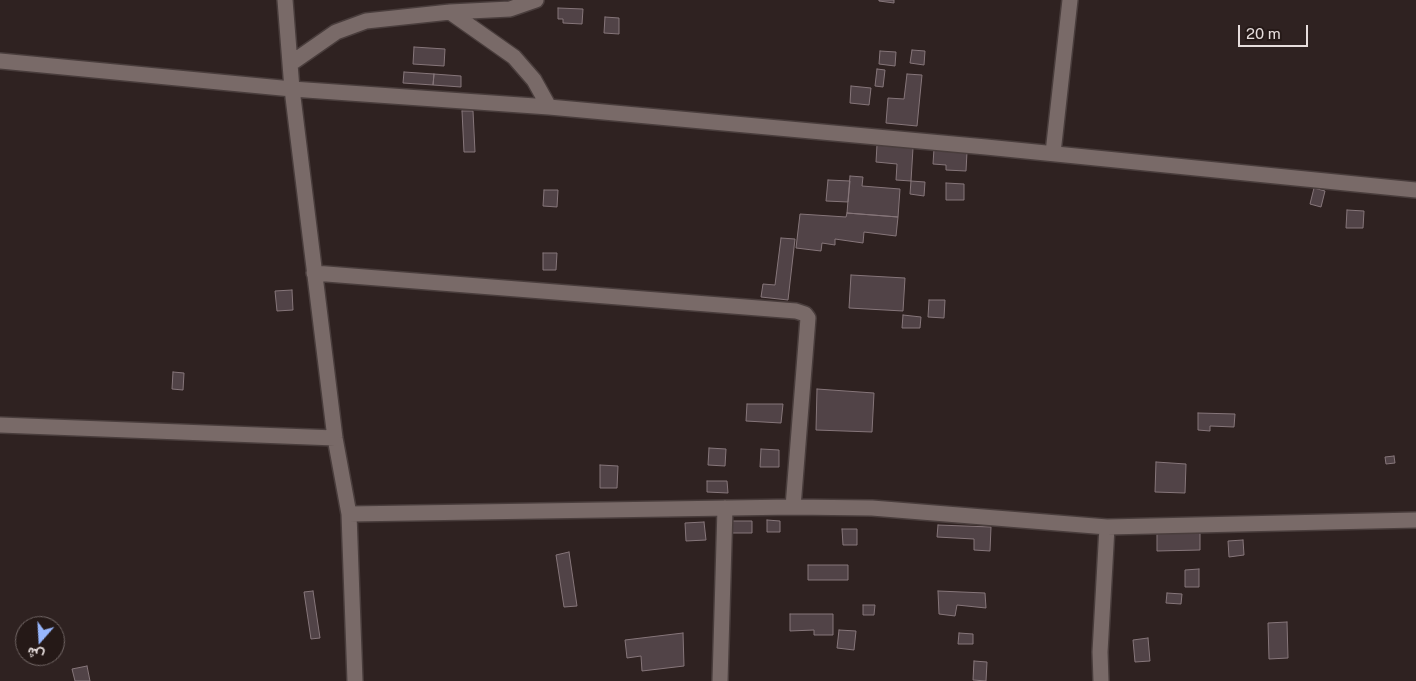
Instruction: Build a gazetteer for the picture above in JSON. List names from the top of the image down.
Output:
{
  "scale_bar": "20 m",
  "north": "bottom"
}
